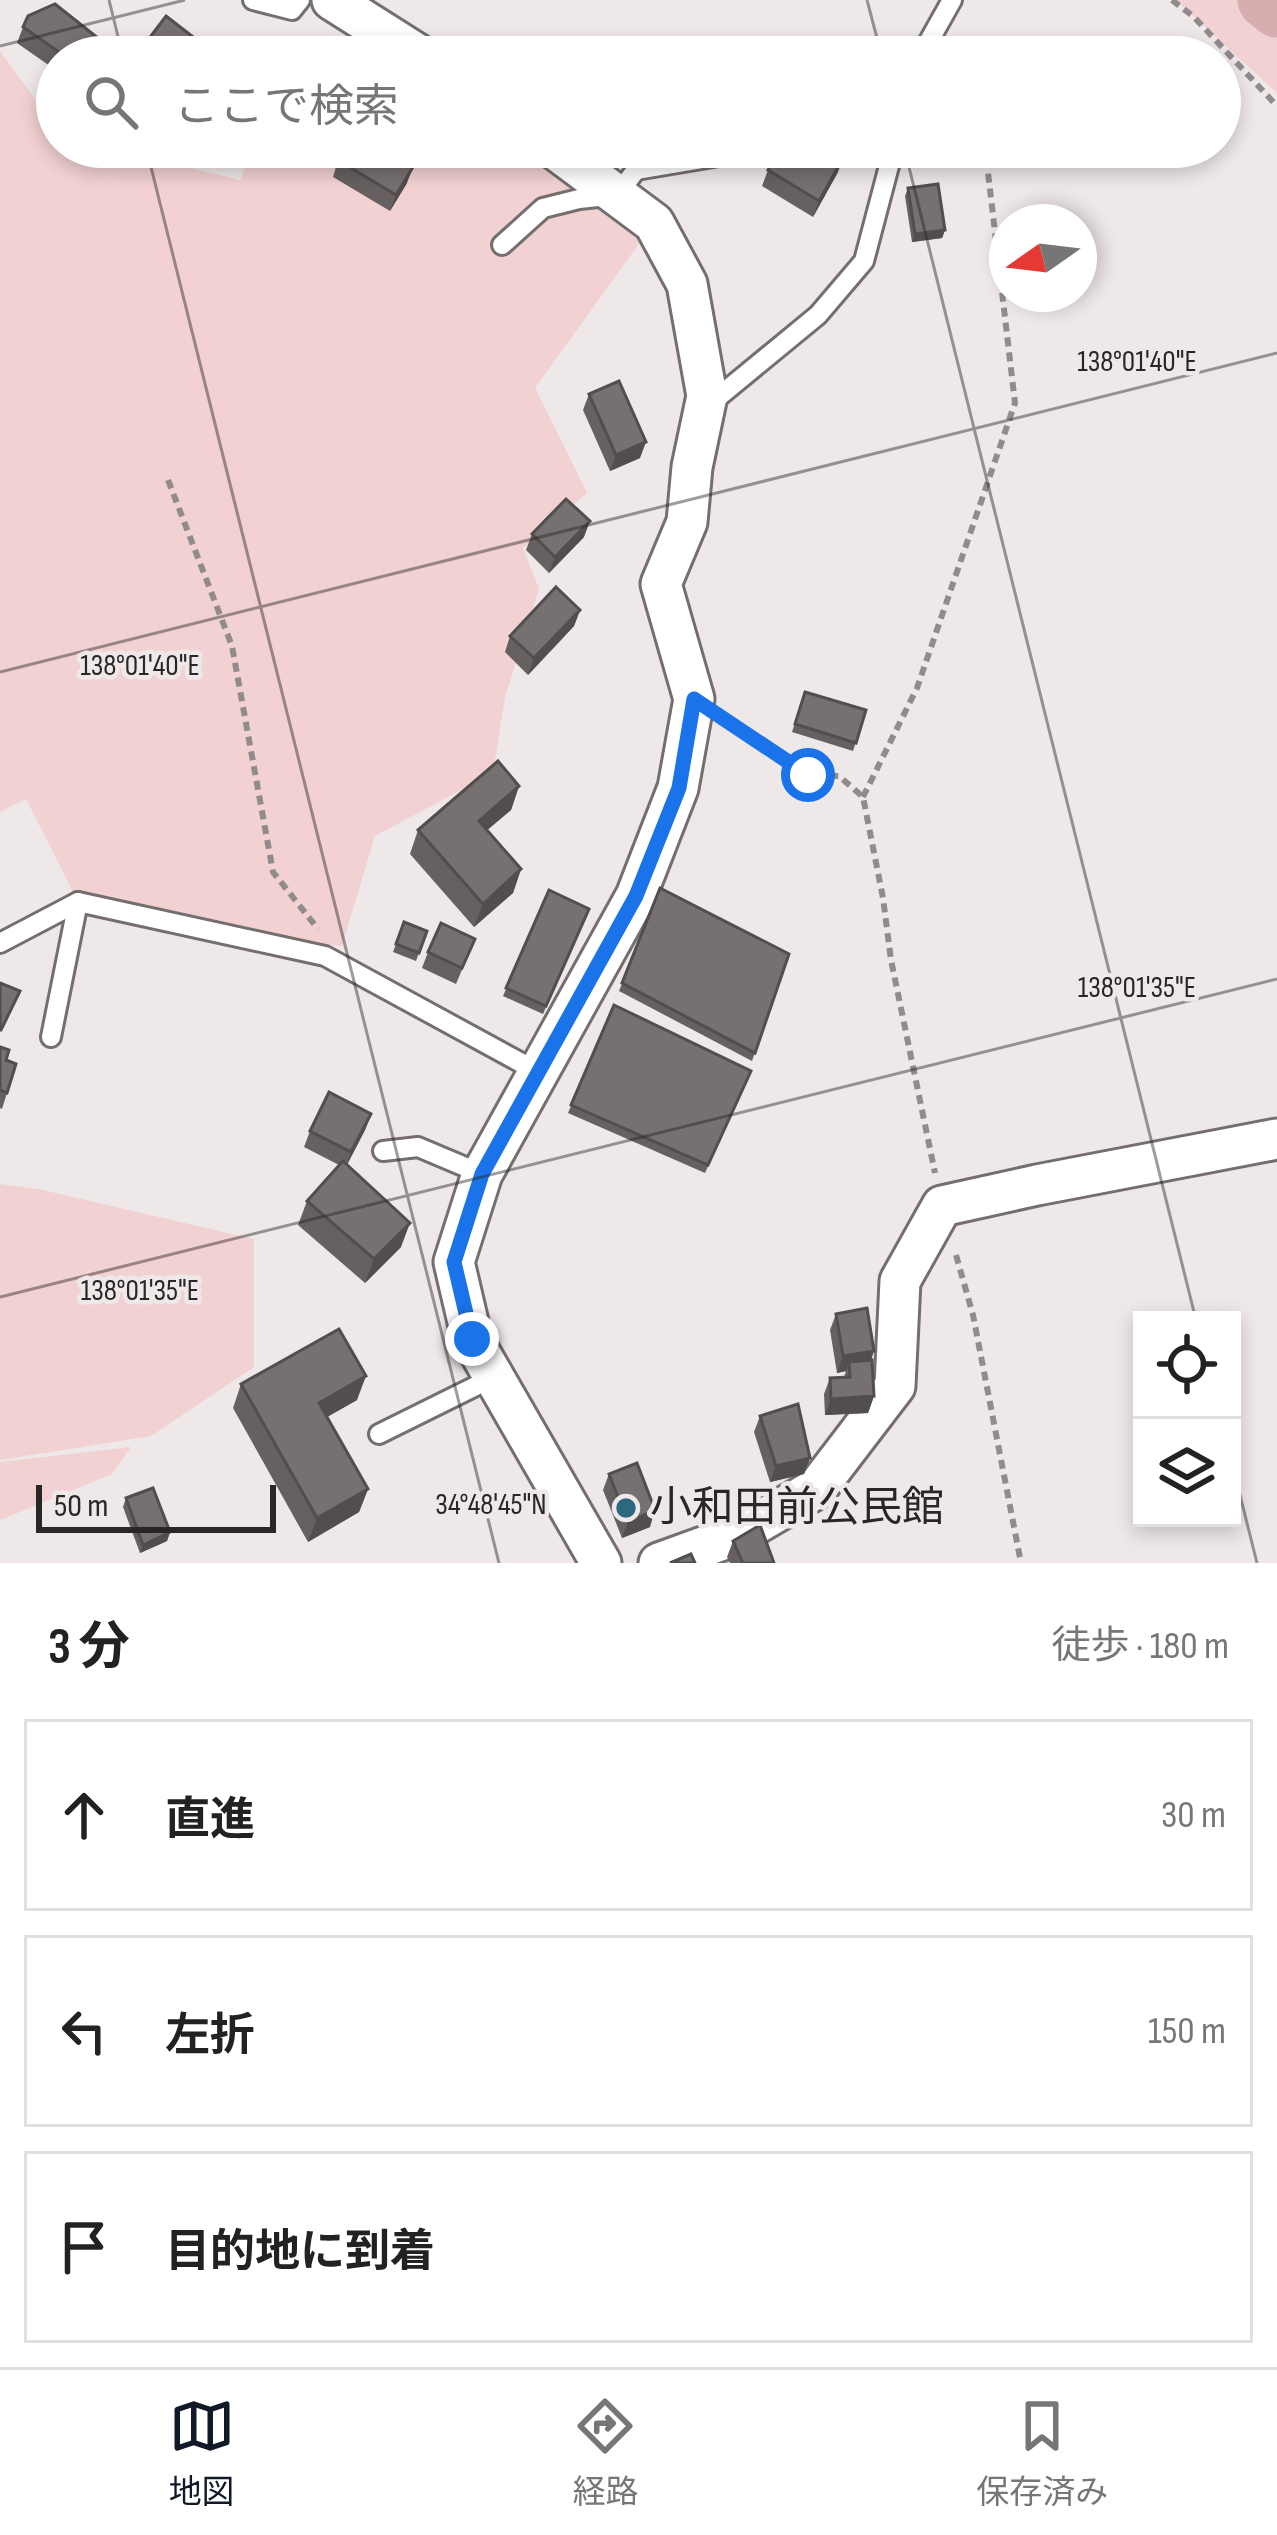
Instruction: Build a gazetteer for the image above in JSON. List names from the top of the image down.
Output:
{
  "places": ["小和田前公民館"],
  "scale_bar": "50 m",
  "north": "left",
  "page": {
    "search": "ここで検索",
    "scale": "50 m",
    "heading": ["3 分", "徒歩 · 180 m"],
    "list": [
      ["直進", "30 m"],
      ["左折", "150 m"],
      "目的地に到着"
    ],
    "nav": ["地図", "経路", "保存済み"]
  },
  "coordinates": ["138°01'40\"E", "138°01'35\"E", "34°48'45\"N"]
}
